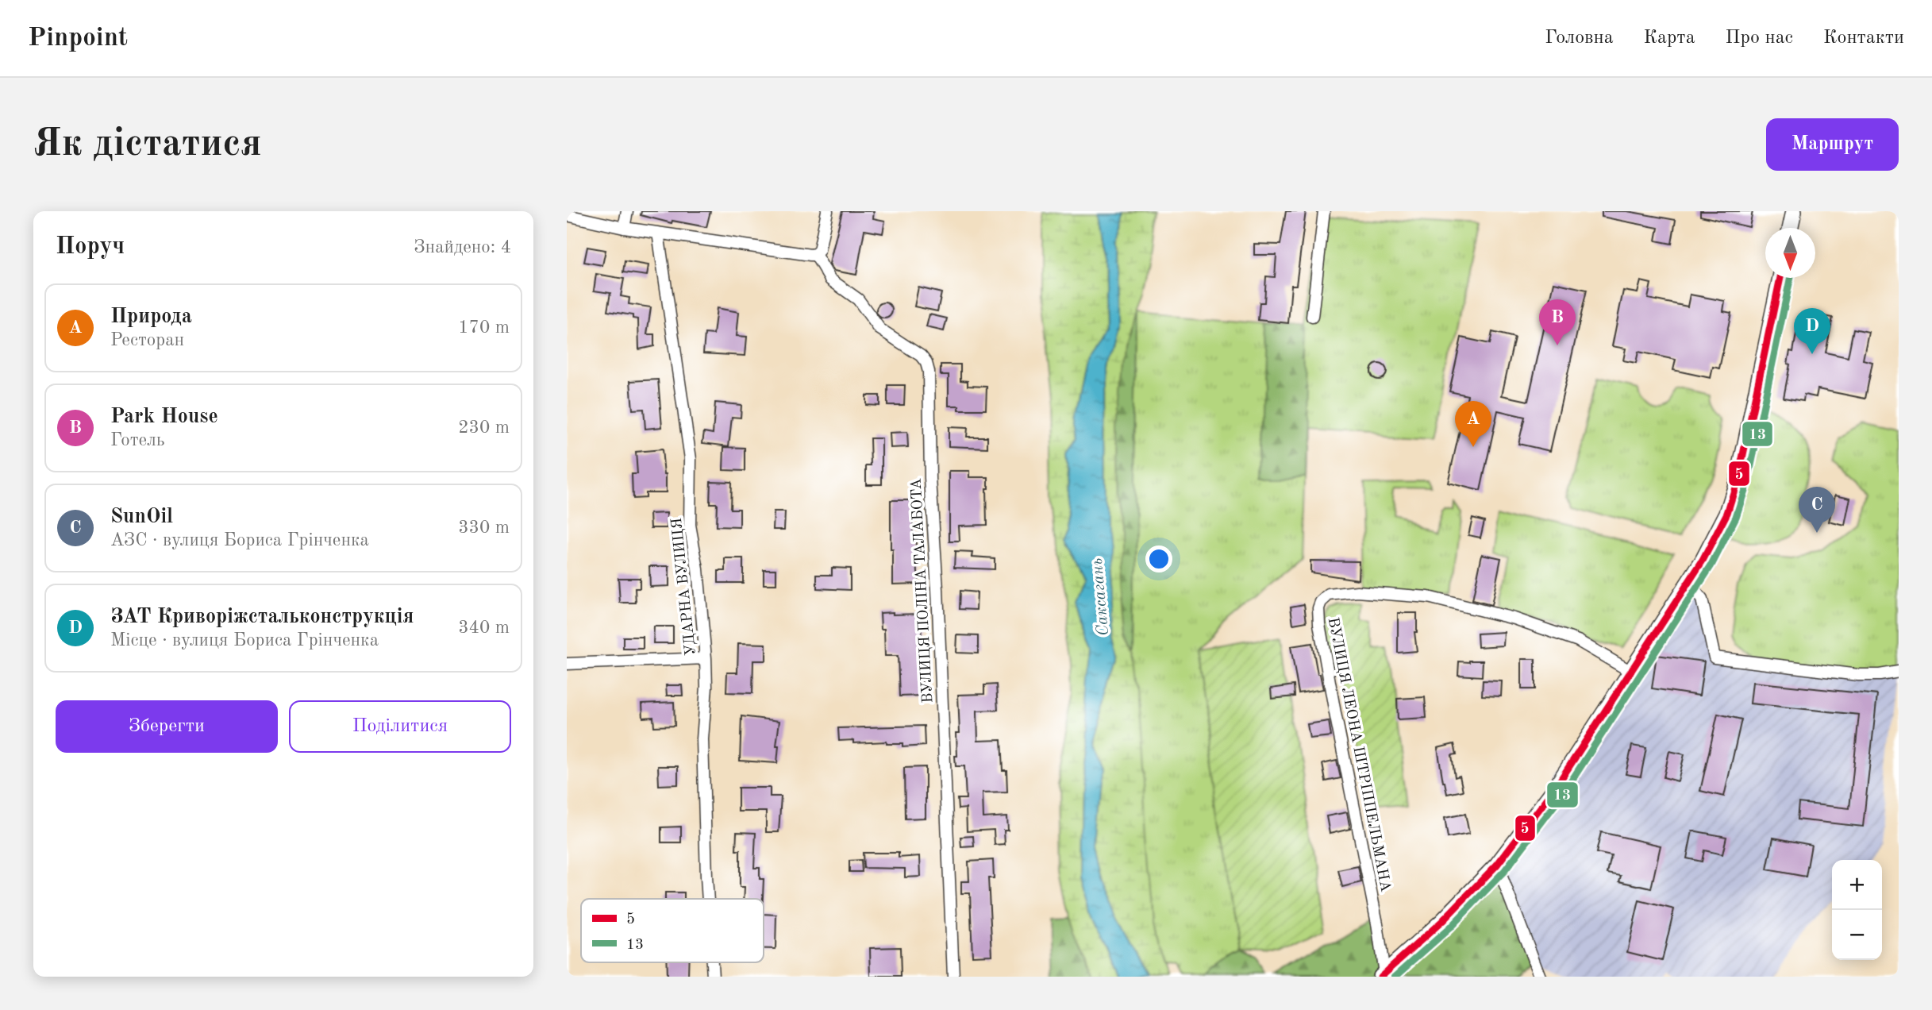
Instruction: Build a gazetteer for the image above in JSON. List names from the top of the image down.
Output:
{
  "streets": {
    "street": ["УДАРНА ВУЛИЦЯ", "ВУЛИЦЯ ПОЛІНА ТАЛАБОТА", "ВУЛИЦЯ ЛЕОНА ШТРІППЕЛЬМАНА"]
  },
  "water": ["Саксагань"],
  "lines": ["transit line 5", "transit line 13"],
  "legend": ["5", "13"],
  "north": "bottom",
  "page": {
    "header": "Pinpoint",
    "nav": [
      "Головна",
      "Карта",
      "Про нас",
      "Контакти"
    ],
    "buttons": [
      "Маршрут",
      ["Зберегти", "Поділитися"]
    ],
    "title": "Як дістатися",
    "heading": ["Поруч", "Знайдено: 4"],
    "list": [
      {
        "mark": "A",
        "name": "Природа",
        "note": "Ресторан",
        "value": "170 m"
      },
      {
        "mark": "B",
        "name": "Park House",
        "note": "Готель",
        "value": "230 m"
      },
      {
        "mark": "C",
        "name": "SunOil",
        "note": "АЗС · вулиця Бориса Грінченка",
        "value": "330 m"
      },
      {
        "mark": "D",
        "name": "ЗАТ Криворіжстальконструкція",
        "note": "Місце · вулиця Бориса Грінченка",
        "value": "340 m"
      }
    ],
    "pins": [
      "B",
      "D",
      "A",
      "C"
    ],
    "map_buttons": ["+", "−"]
  }
}
